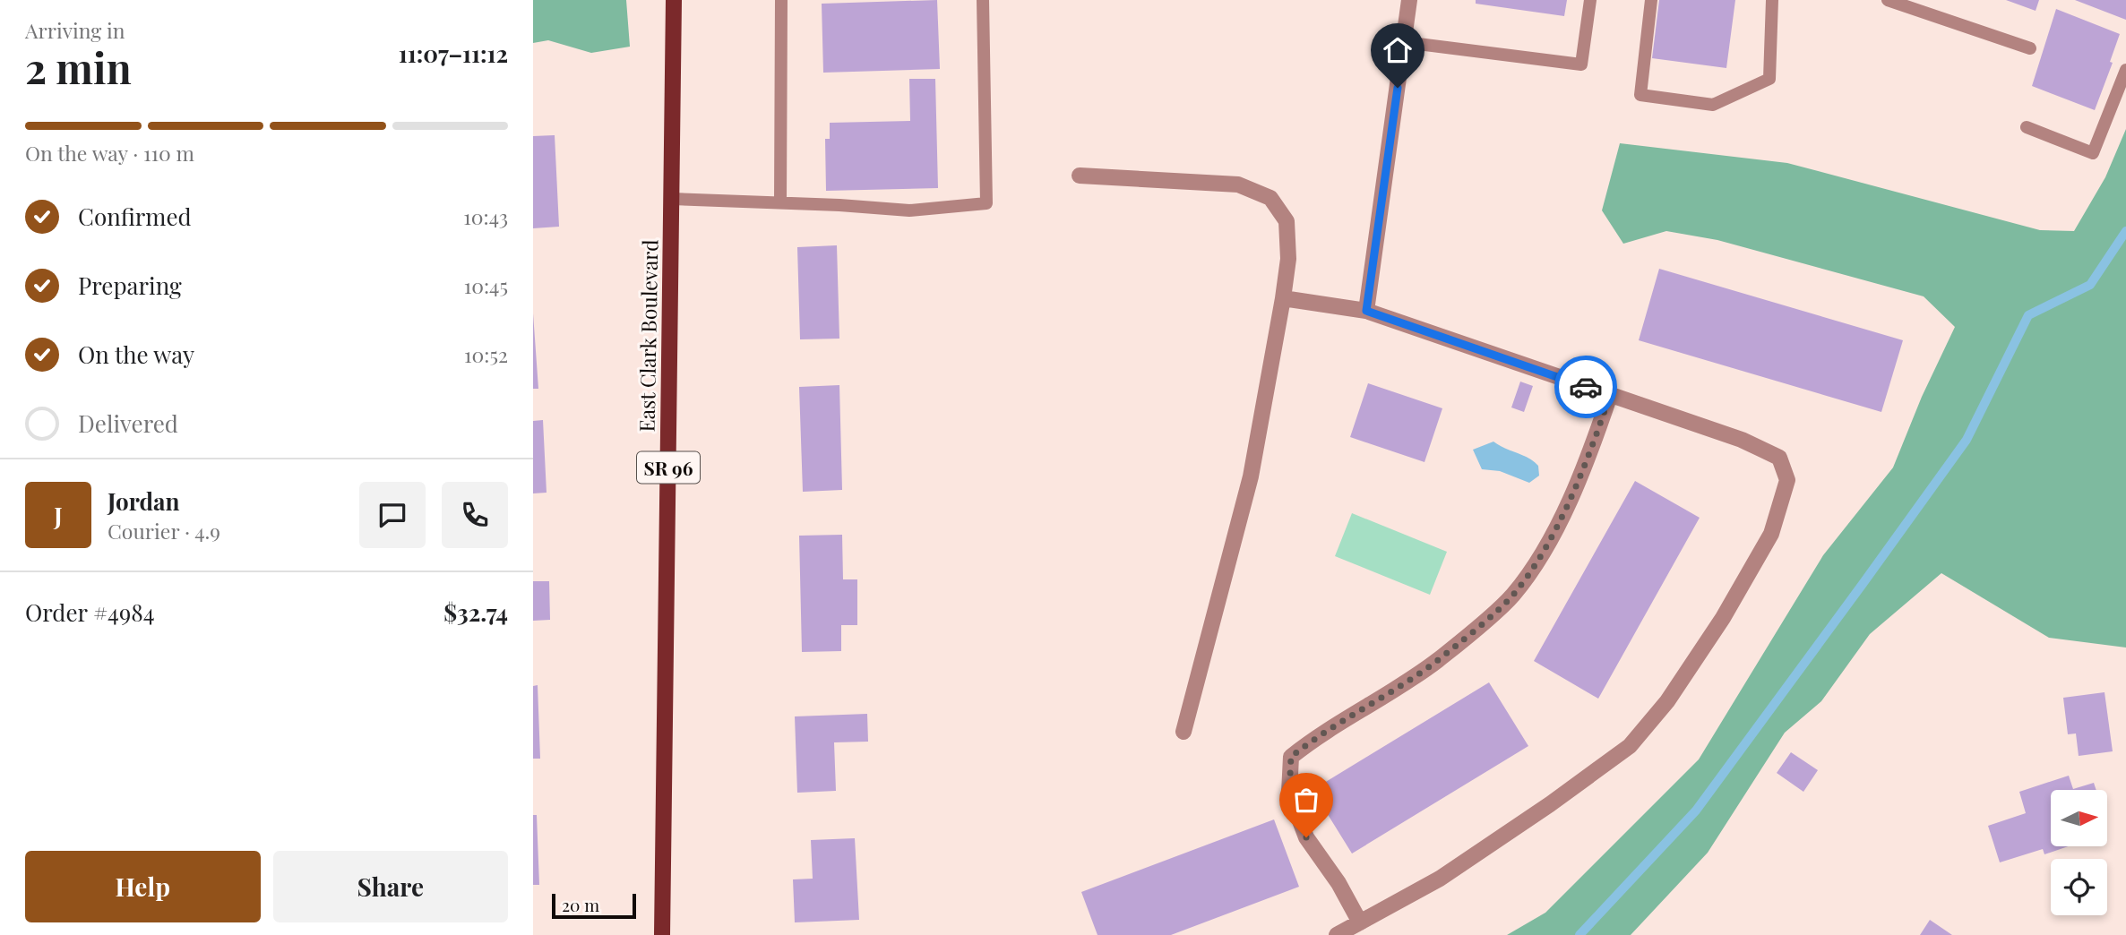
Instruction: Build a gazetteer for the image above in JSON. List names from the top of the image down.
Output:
{
  "streets": {
    "main road": ["East Clark Boulevard", "SR 96"]
  },
  "scale_bar": "20 m",
  "north": "right",
  "page": {
    "heading": ["2 min", "Arriving in", "11:07–11:12"],
    "panel": [
      "Jordan",
      "Courier · 4.9",
      "Order #4984",
      "$32.74"
    ],
    "bar": "On the way · 110 m",
    "list": [
      ["Confirmed", "10:43"],
      ["Preparing", "10:45"],
      ["On the way", "10:52"],
      "Delivered"
    ],
    "round": "J",
    "buttons": ["Help", "Share"],
    "scale": "20 m"
  }
}
